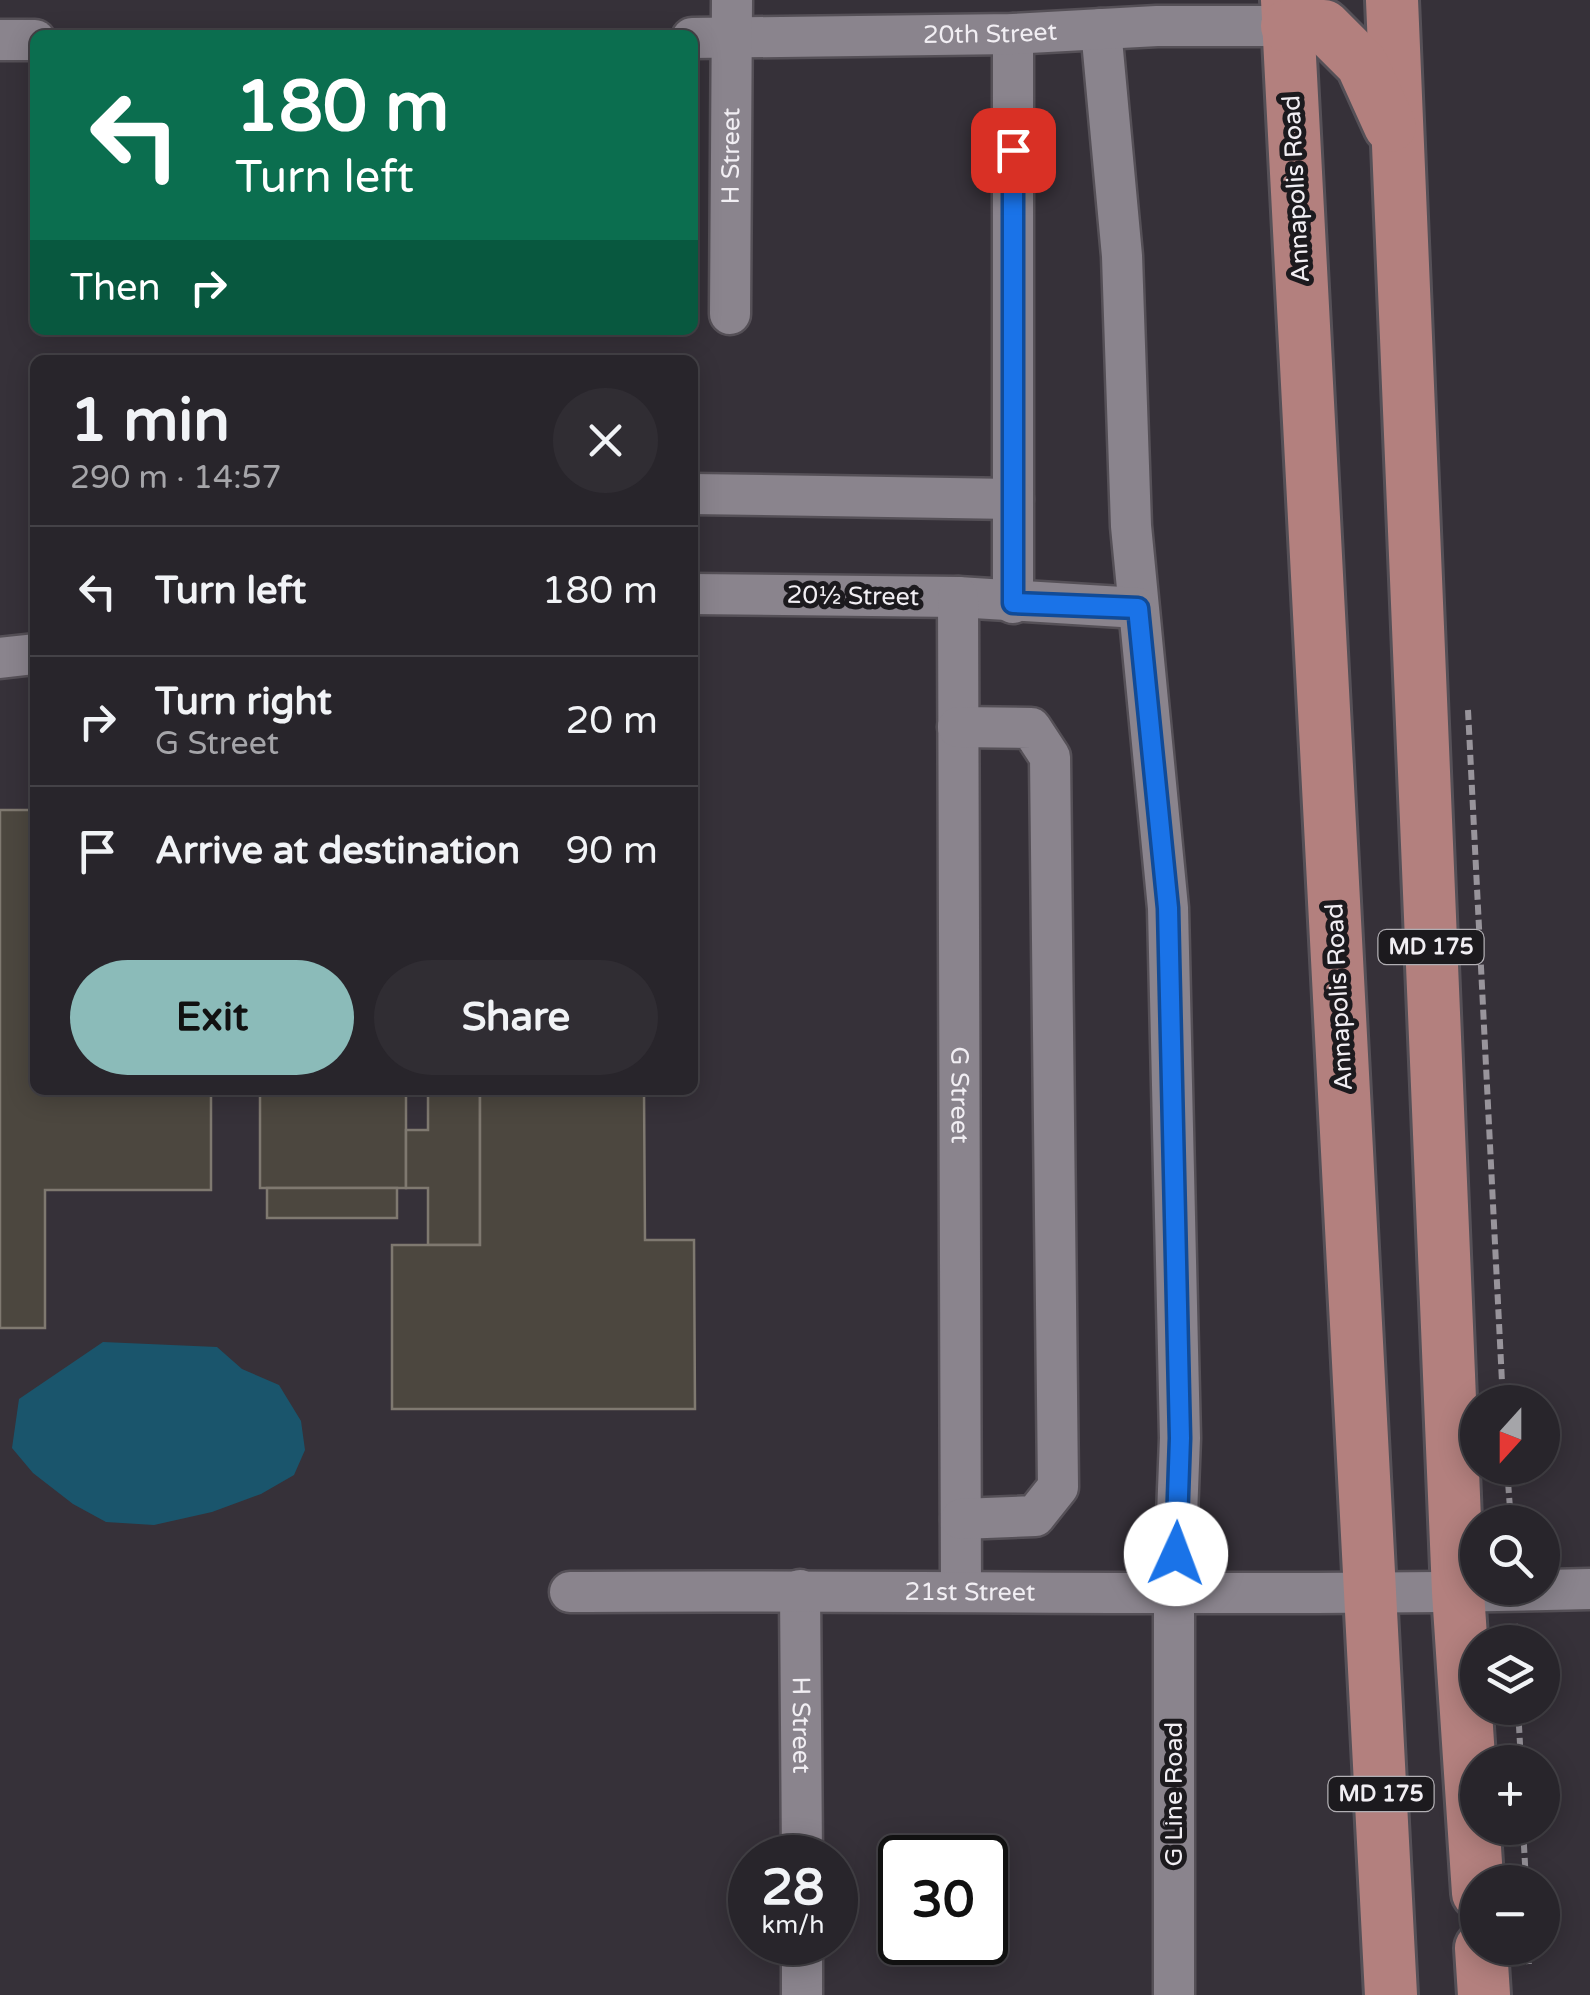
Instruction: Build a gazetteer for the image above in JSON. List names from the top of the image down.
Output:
{
  "streets": {
    "main road": ["Annapolis Road", "MD 175"],
    "street": [
      "20th Street",
      "H Street",
      "20½ Street",
      "G Street",
      "21st Street",
      "G Line Road"
    ]
  },
  "crossings": [
    ["20th Street", "H Street"],
    ["20th Street", "Annapolis Road"],
    ["H Street", "21st Street"],
    ["Annapolis Road", "21st Street"],
    ["20½ Street", "G Street"],
    ["MD 175", "21st Street"],
    ["G Street", "21st Street"],
    ["21st Street", "G Line Road"]
  ],
  "north": "bottom",
  "page": {
    "turn": ["180 m", "Turn left"],
    "then": "Then",
    "heading": ["1 min", "290 m · 14:57"],
    "list": [
      {
        "name": "Turn left",
        "value": "180 m"
      },
      {
        "name": "Turn right",
        "note": "G Street",
        "value": "20 m"
      },
      {
        "name": "Arrive at destination",
        "value": "90 m"
      }
    ],
    "buttons": ["Exit", "Share"],
    "map_buttons": ["+", "−"],
    "speed": "28 km/h",
    "limit": "30"
  }
}
